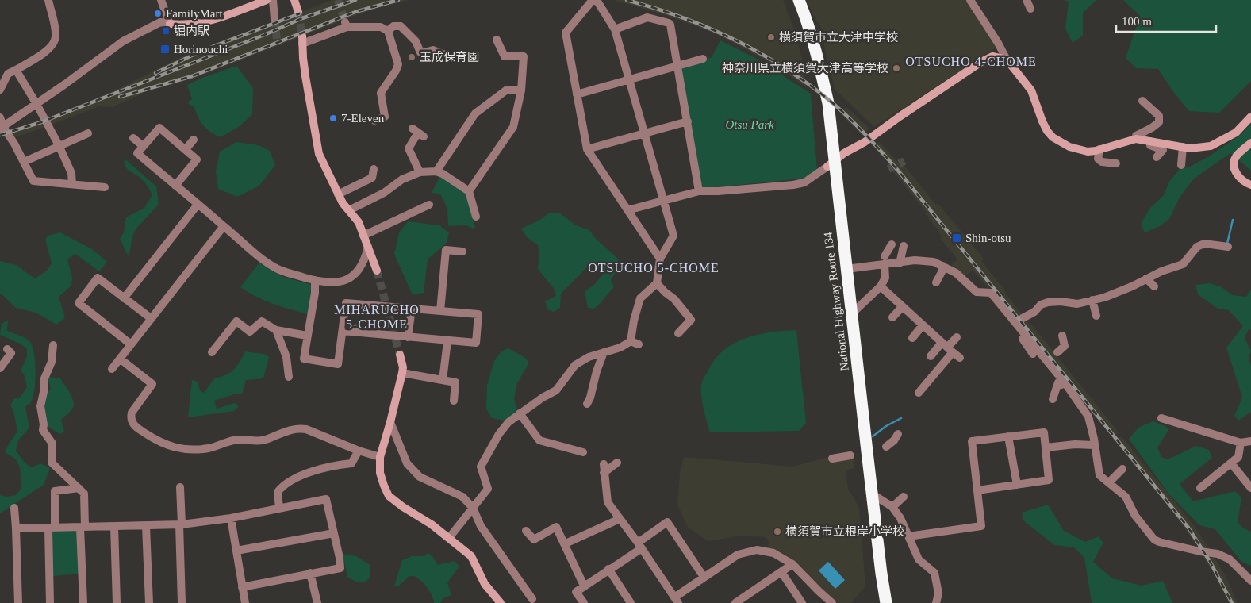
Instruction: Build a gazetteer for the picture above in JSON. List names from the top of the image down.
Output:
{
  "streets": {
    "highway": ["National Highway Route 134"]
  },
  "districts": ["OTSUCHO 4-CHOME", "OTSUCHO 5-CHOME", "MIHARUCHO 5-CHOME"],
  "parks": ["Otsu Park"],
  "places": {
    "other": [
      "FamilyMart",
      "横須賀市立大津中学校",
      "玉成保育園",
      "神奈川県立横須賀大津高等学校",
      "7-Eleven",
      "横須賀市立根岸小学校"
    ],
    "transit": ["堀内駅", "Horinouchi", "Shin-otsu"]
  },
  "scale_bar": "100 m"
}
